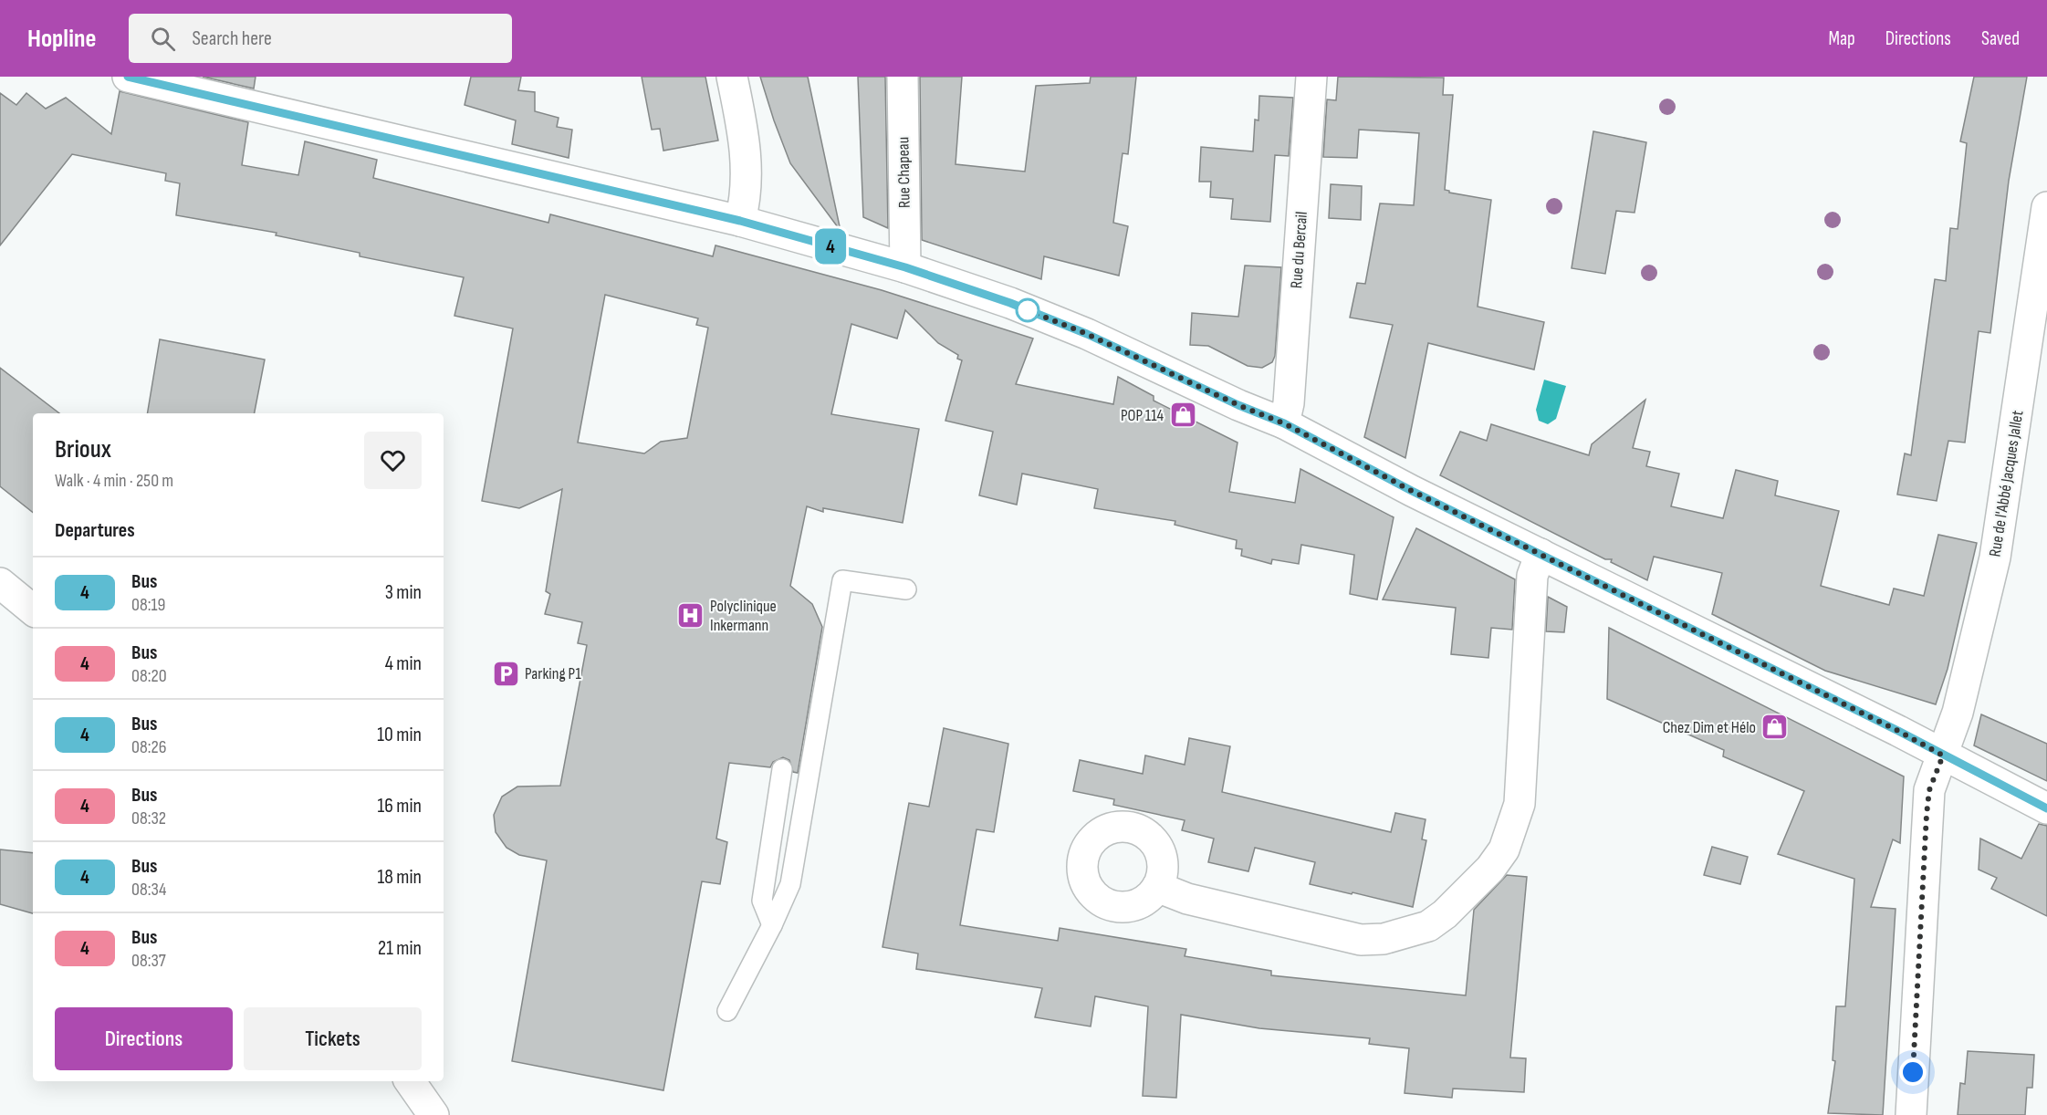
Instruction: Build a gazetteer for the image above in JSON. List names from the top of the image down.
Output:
{
  "streets": {
    "street": ["Rue Chapeau", "Rue du Bercail", "Rue de l'Abbé Jacques Jallet"]
  },
  "places": {
    "shop": ["POP 114", "Chez Dim et Hélo"],
    "hospital": ["Polyclinique Inkermann"],
    "parking": ["Parking P1"]
  },
  "lines": ["bus line 4"],
  "page": {
    "header": "Hopline",
    "search": "Search here",
    "nav": ["Map", "Directions", "Saved"],
    "on_map": "4",
    "heading": [
      ["Brioux", "Walk · 4 min · 250 m"],
      "Departures"
    ],
    "list": [
      {
        "mark": "4",
        "name": "Bus",
        "note": "08:19",
        "value": "3 min"
      },
      {
        "mark": "4",
        "name": "Bus",
        "note": "08:20",
        "value": "4 min"
      },
      {
        "mark": "4",
        "name": "Bus",
        "note": "08:26",
        "value": "10 min"
      },
      {
        "mark": "4",
        "name": "Bus",
        "note": "08:32",
        "value": "16 min"
      },
      {
        "mark": "4",
        "name": "Bus",
        "note": "08:34",
        "value": "18 min"
      },
      {
        "mark": "4",
        "name": "Bus",
        "note": "08:37",
        "value": "21 min"
      }
    ],
    "buttons": ["Directions", "Tickets"]
  }
}
